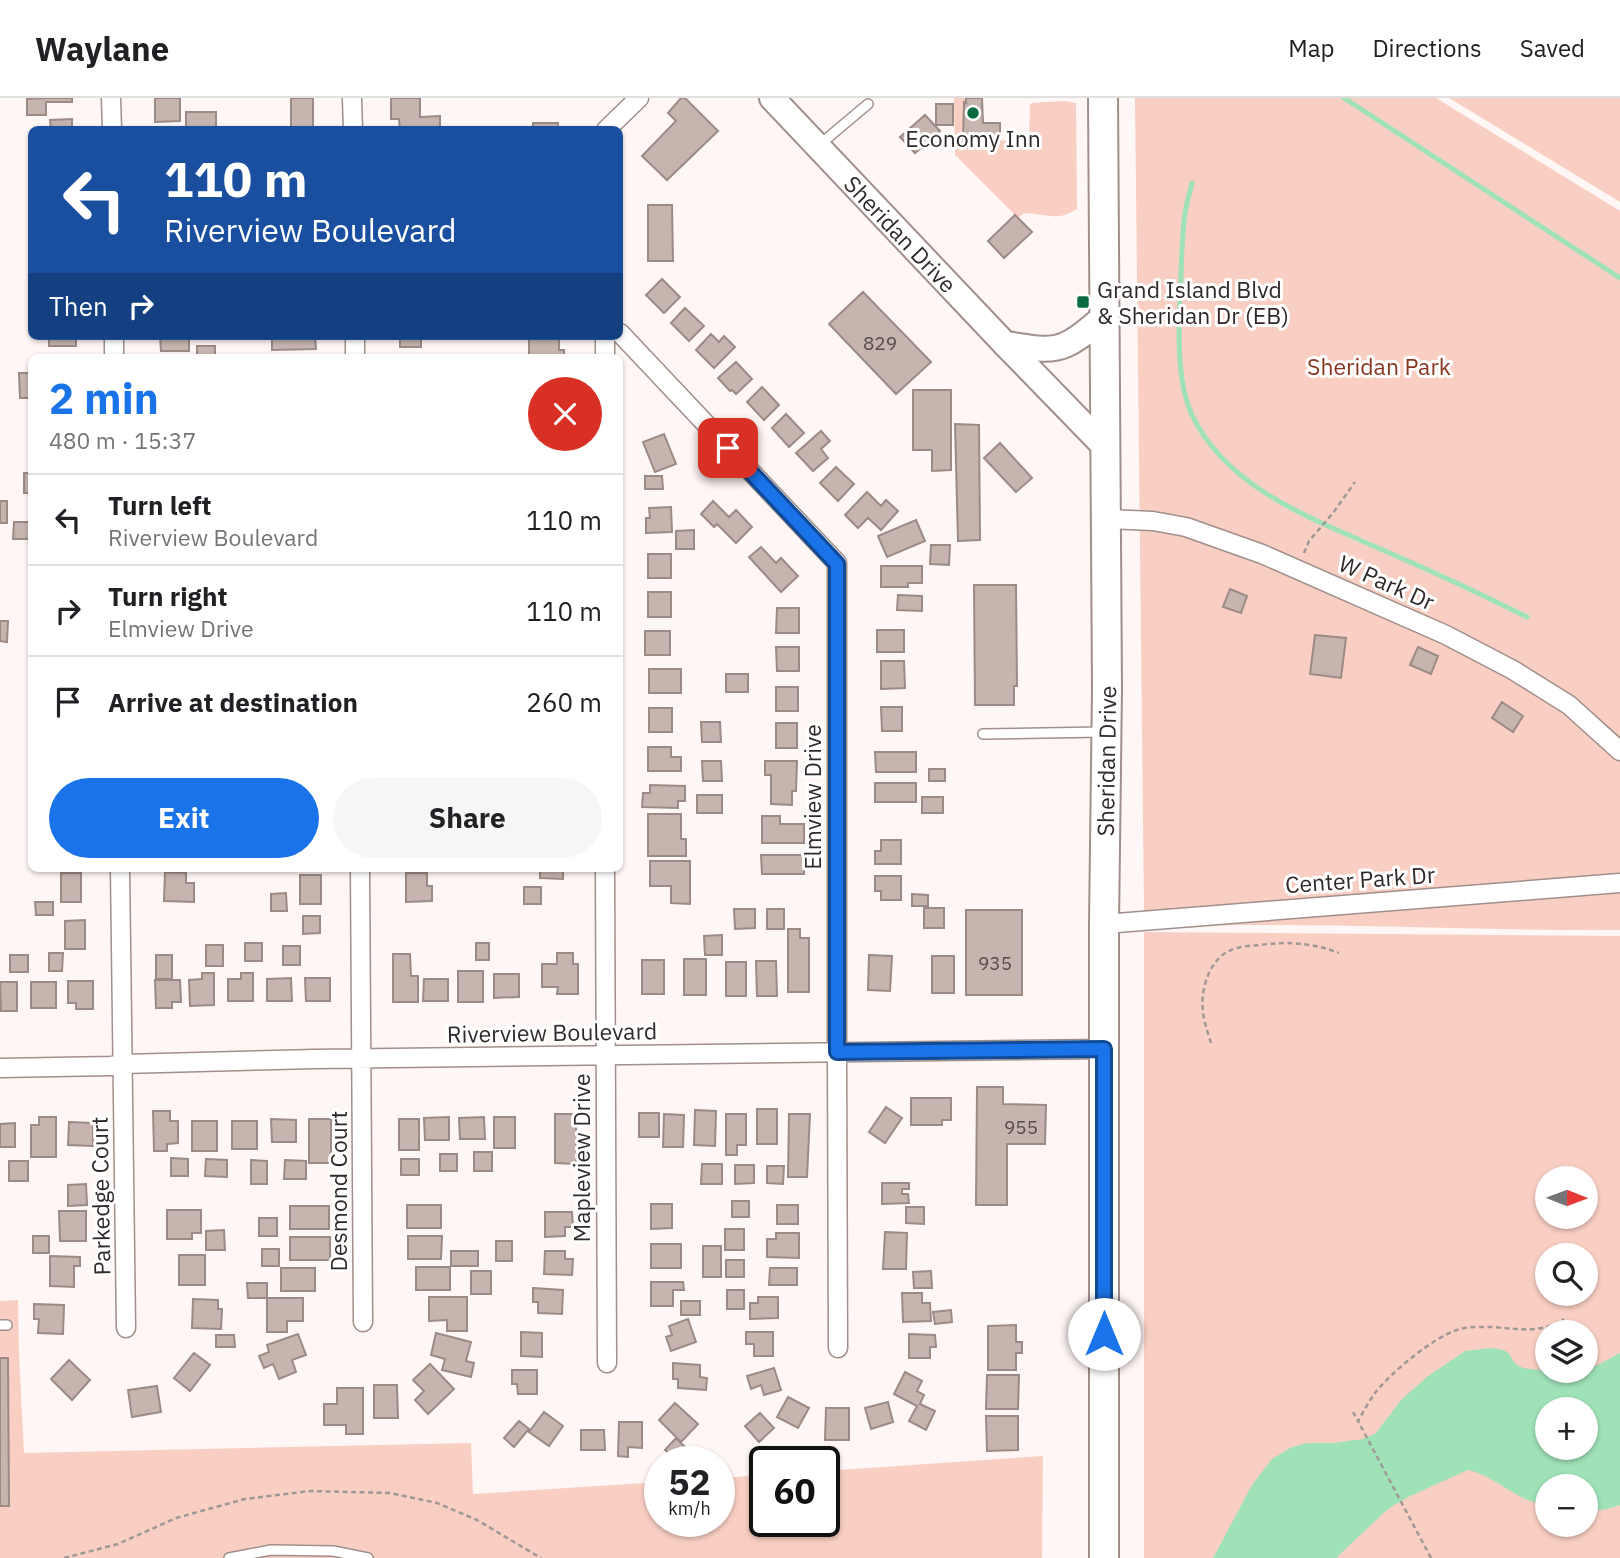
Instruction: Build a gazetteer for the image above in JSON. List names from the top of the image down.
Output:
{
  "streets": {
    "main road": ["Sheridan Drive"],
    "street": [
      "W Park Dr",
      "Elmview Drive",
      "Center Park Dr",
      "Riverview Boulevard",
      "Mapleview Drive",
      "Desmond Court",
      "Parkedge Court"
    ]
  },
  "crossings": [
    ["Sheridan Drive", "W Park Dr"],
    ["Sheridan Drive", "Center Park Dr"],
    ["Sheridan Drive", "Riverview Boulevard"],
    ["Elmview Drive", "Riverview Boulevard"],
    ["Riverview Boulevard", "Mapleview Drive"],
    ["Riverview Boulevard", "Desmond Court"],
    ["Riverview Boulevard", "Parkedge Court"]
  ],
  "parks": ["Sheridan Park"],
  "places": {
    "other": ["Economy Inn"],
    "transit": ["Grand Island Blvd & Sheridan Dr (EB)"]
  },
  "house_numbers": ["829", "935", "955"],
  "north": "right",
  "page": {
    "header": "Waylane",
    "nav": ["Map", "Directions", "Saved"],
    "turn": ["110 m", "Riverview Boulevard"],
    "then": "Then",
    "heading": ["2 min", "480 m · 15:37"],
    "list": [
      {
        "name": "Turn left",
        "note": "Riverview Boulevard",
        "value": "110 m"
      },
      {
        "name": "Turn right",
        "note": "Elmview Drive",
        "value": "110 m"
      },
      {
        "name": "Arrive at destination",
        "value": "260 m"
      }
    ],
    "buttons": ["Exit", "Share"],
    "map_buttons": ["+", "−"],
    "speed": "52 km/h",
    "limit": "60"
  }
}
